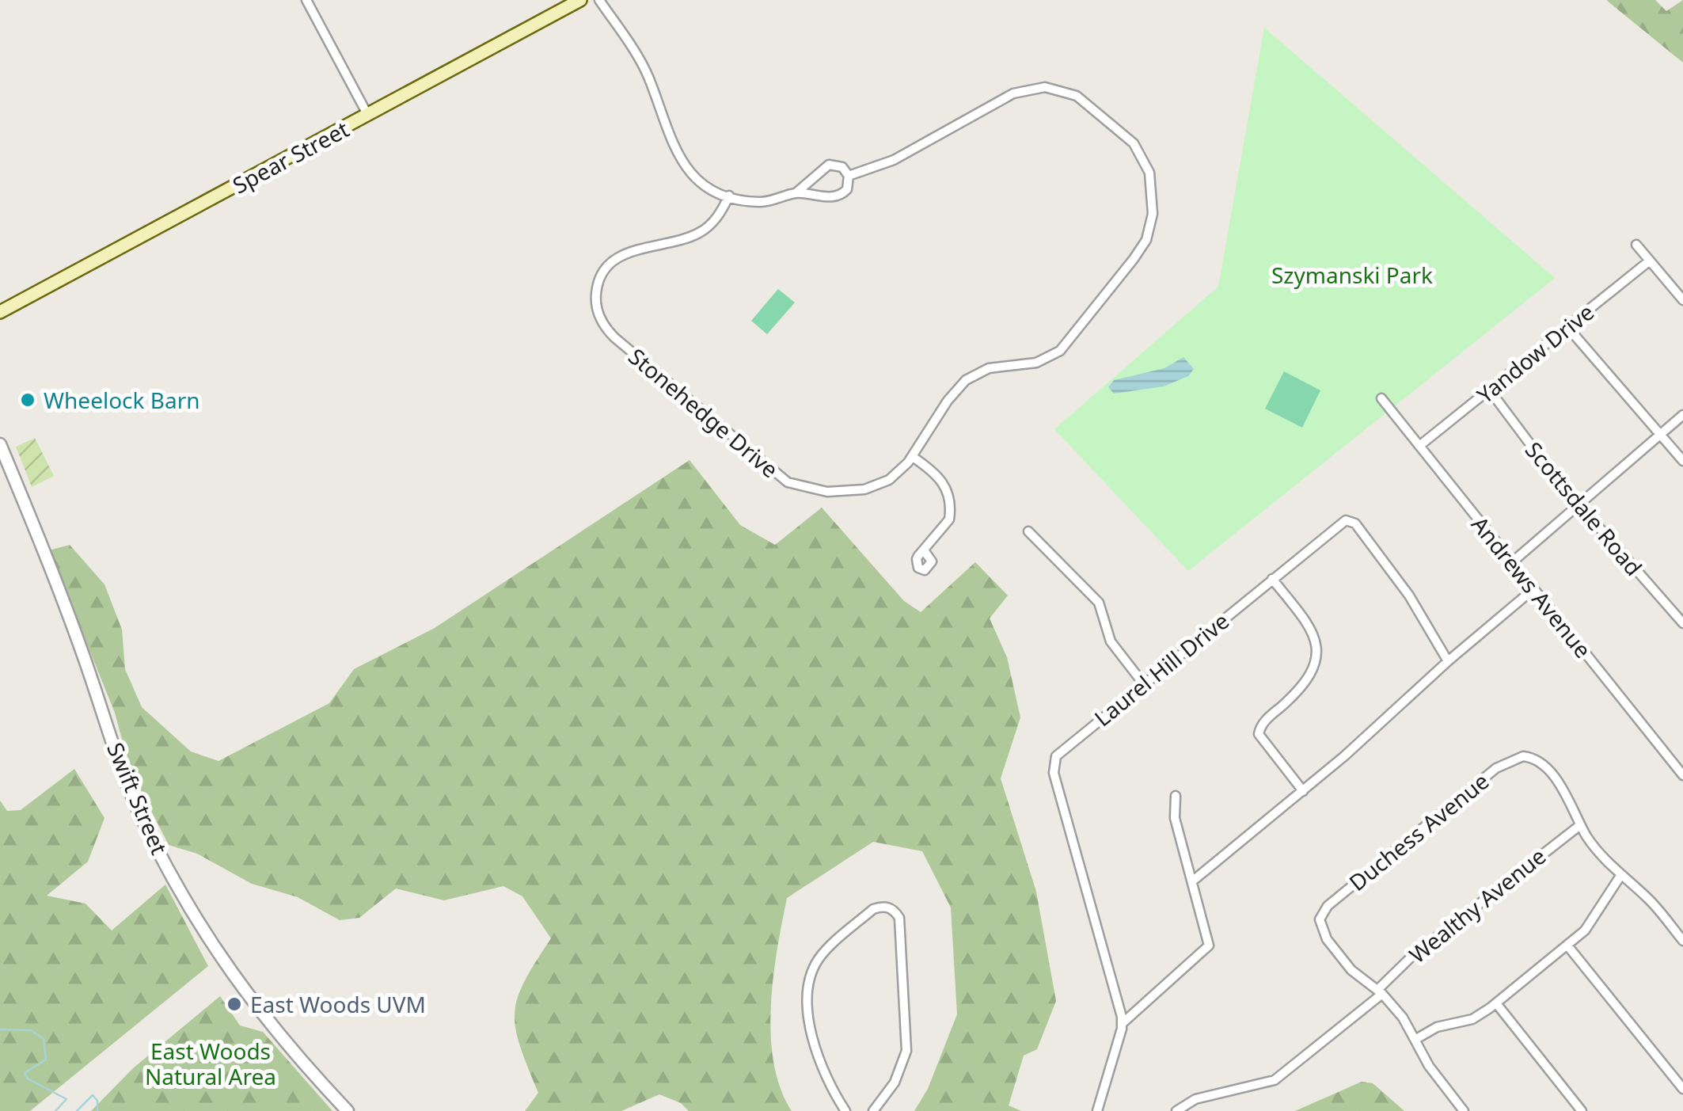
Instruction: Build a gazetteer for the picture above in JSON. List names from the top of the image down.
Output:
{
  "streets": {
    "main road": ["Spear Street"],
    "street": [
      "Yandow Drive",
      "Stonehedge Drive",
      "Scottsdale Road",
      "Andrews Avenue",
      "Laurel Hill Drive",
      "Swift Street",
      "Duchess Avenue",
      "Wealthy Avenue"
    ]
  },
  "crossings": [
    ["Yandow Drive", "Scottsdale Road"],
    ["Yandow Drive", "Andrews Avenue"],
    ["Duchess Avenue", "Wealthy Avenue"]
  ],
  "parks": ["Szymanski Park", "East Woods Natural Area"],
  "places": ["Wheelock Barn", "East Woods UVM"]
}
